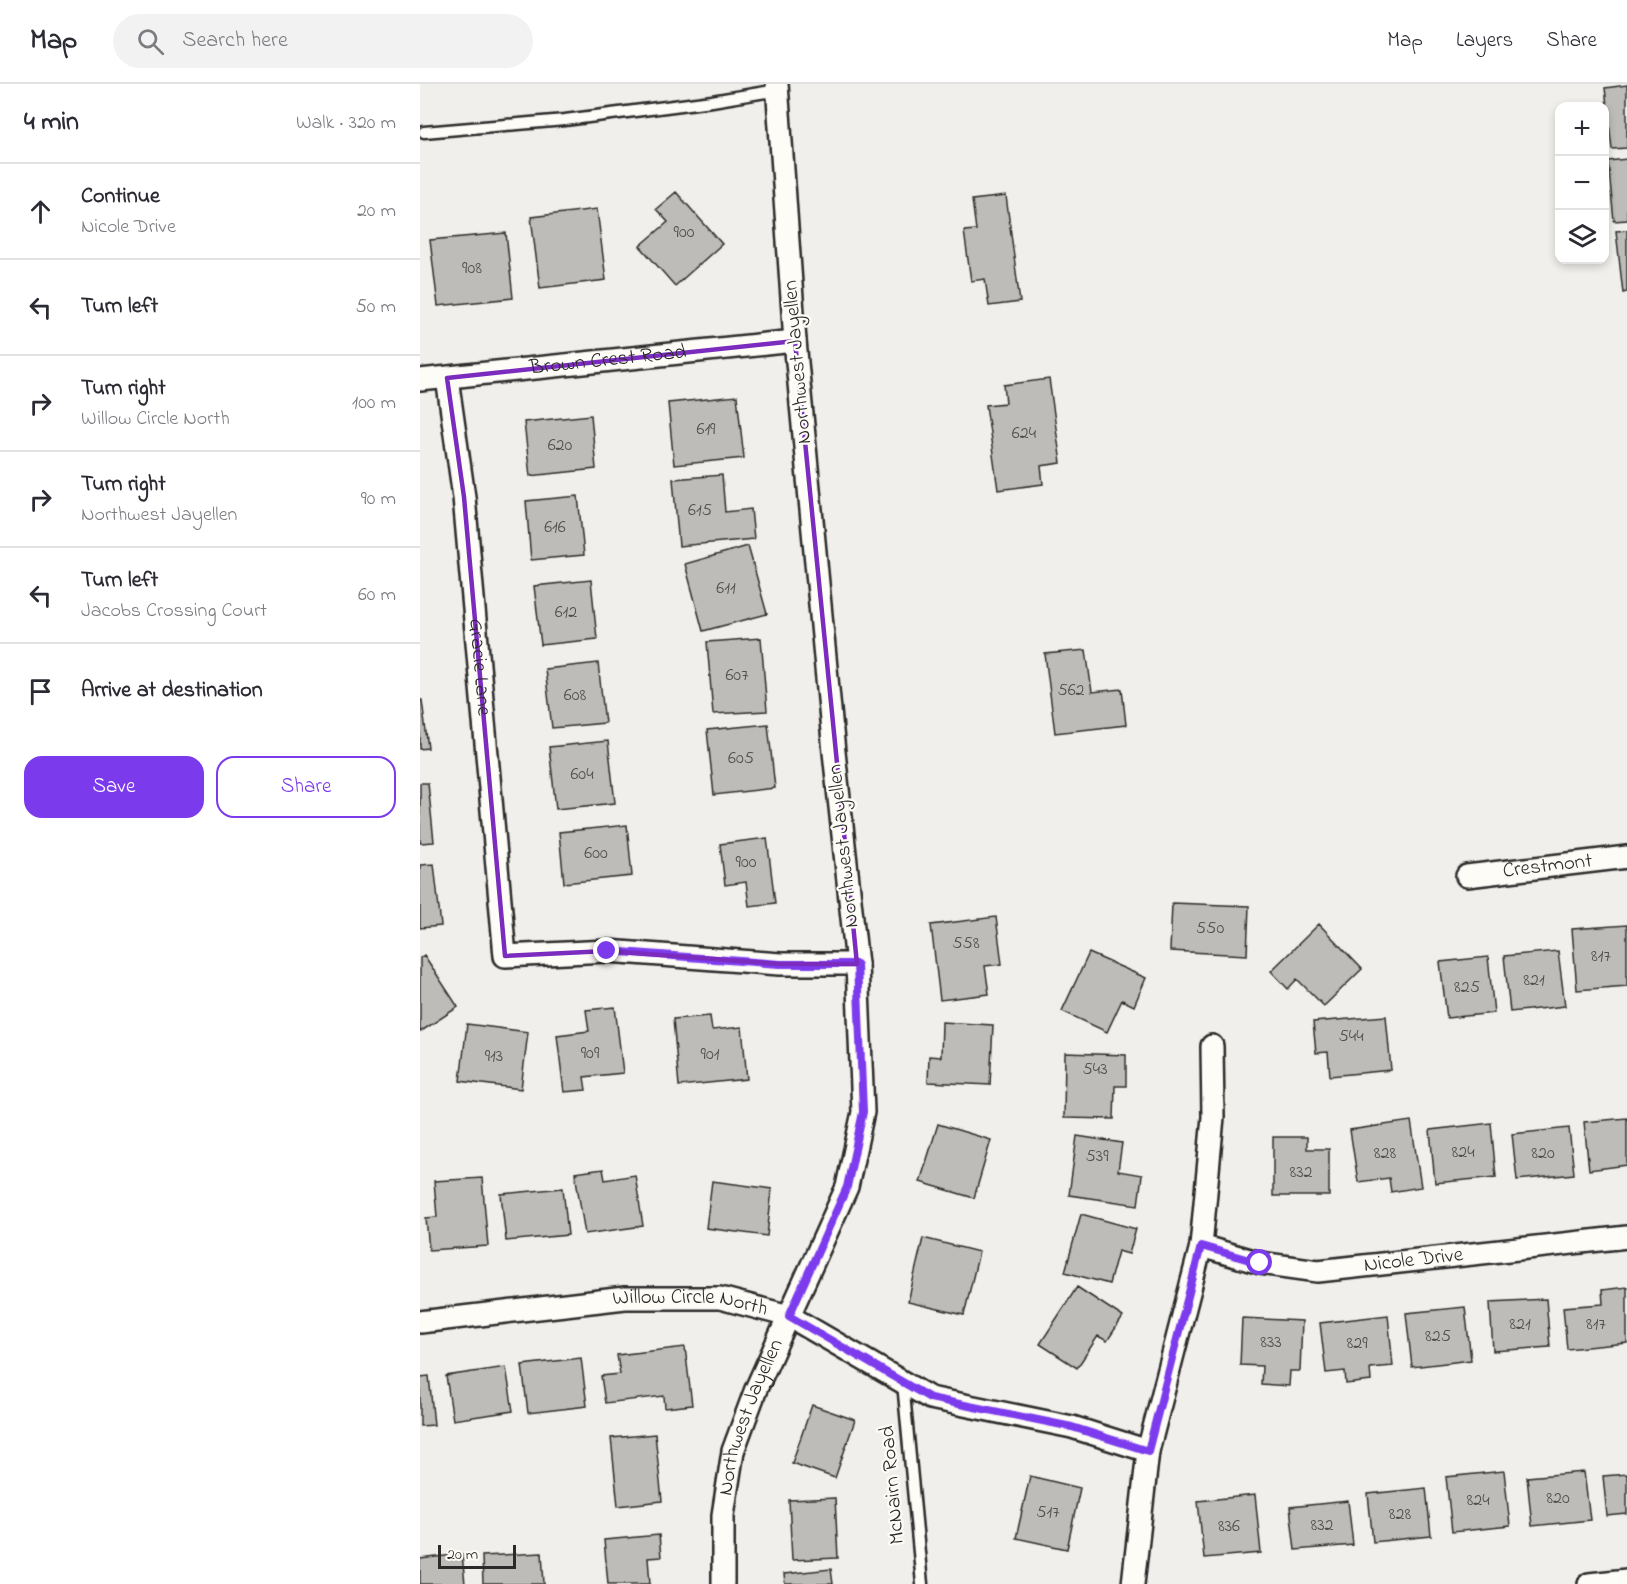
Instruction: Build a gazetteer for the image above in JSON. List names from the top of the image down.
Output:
{
  "streets": {
    "street": [
      "Brown Crest Road",
      "Northwest Jayellen",
      "Gracie Lane",
      "Crestmont",
      "Nicole Drive",
      "Willow Circle North"
    ],
    "lane": ["McNairn Road"]
  },
  "crossings": [
    ["Brown Crest Road", "Northwest Jayellen"],
    ["Brown Crest Road", "Gracie Lane"],
    ["Northwest Jayellen", "Gracie Lane"],
    ["Northwest Jayellen", "Willow Circle North"],
    ["Willow Circle North", "McNairn Road"]
  ],
  "house_numbers": [
    "900",
    "908",
    "619",
    "624",
    "620",
    "615",
    "616",
    "611",
    "612",
    "607",
    "562",
    "608",
    "605",
    "604",
    "600",
    "900",
    "550",
    "558",
    "817",
    "821",
    "825",
    "544",
    "909",
    "901",
    "913",
    "543",
    "824",
    "828",
    "820",
    "539",
    "832",
    "821",
    "817",
    "825",
    "833",
    "829",
    "820",
    "824",
    "517",
    "828",
    "832",
    "836"
  ],
  "scale_bar": "20 m",
  "page": {
    "header": "Map",
    "search": "Search here",
    "nav": ["Map", "Layers", "Share"],
    "heading": ["4 min", "Walk · 320 m"],
    "map_buttons": ["+", "−"],
    "list": [
      ["Continue", "Nicole Drive", "20 m"],
      ["Turn left", "50 m"],
      ["Turn right", "Willow Circle North", "100 m"],
      ["Turn right", "Northwest Jayellen", "90 m"],
      ["Turn left", "Jacobs Crossing Court", "60 m"],
      "Arrive at destination"
    ],
    "buttons": ["Save", "Share"],
    "scale": "20 m"
  }
}
